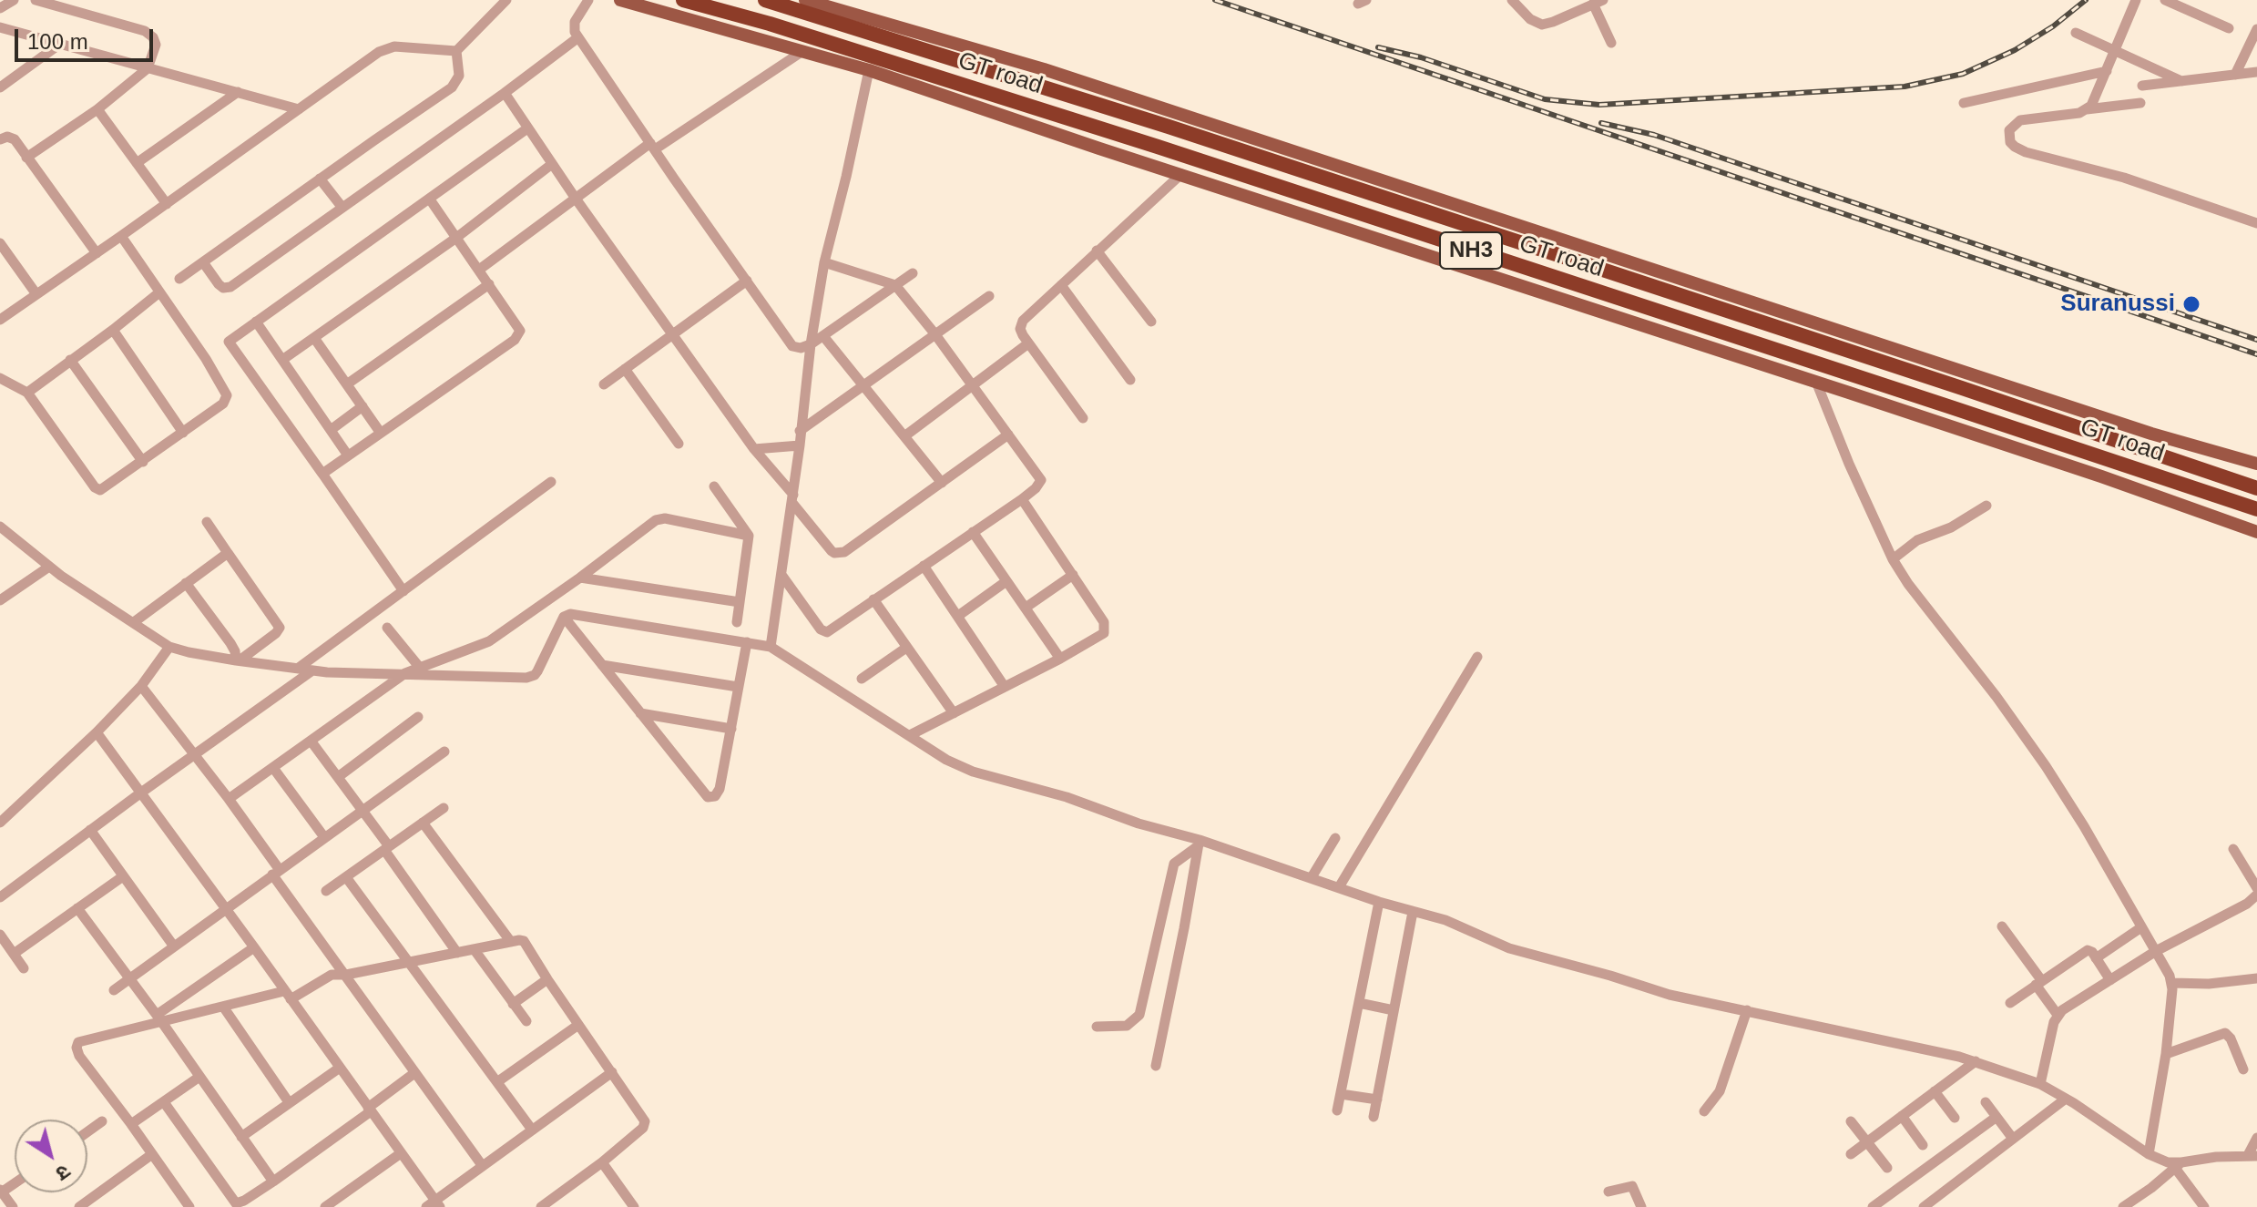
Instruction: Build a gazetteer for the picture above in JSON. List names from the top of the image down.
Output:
{
  "streets": {
    "highway": ["GT road", "NH3"]
  },
  "places": ["Suranussi"],
  "scale_bar": "100 m",
  "north": "bottom right"
}
